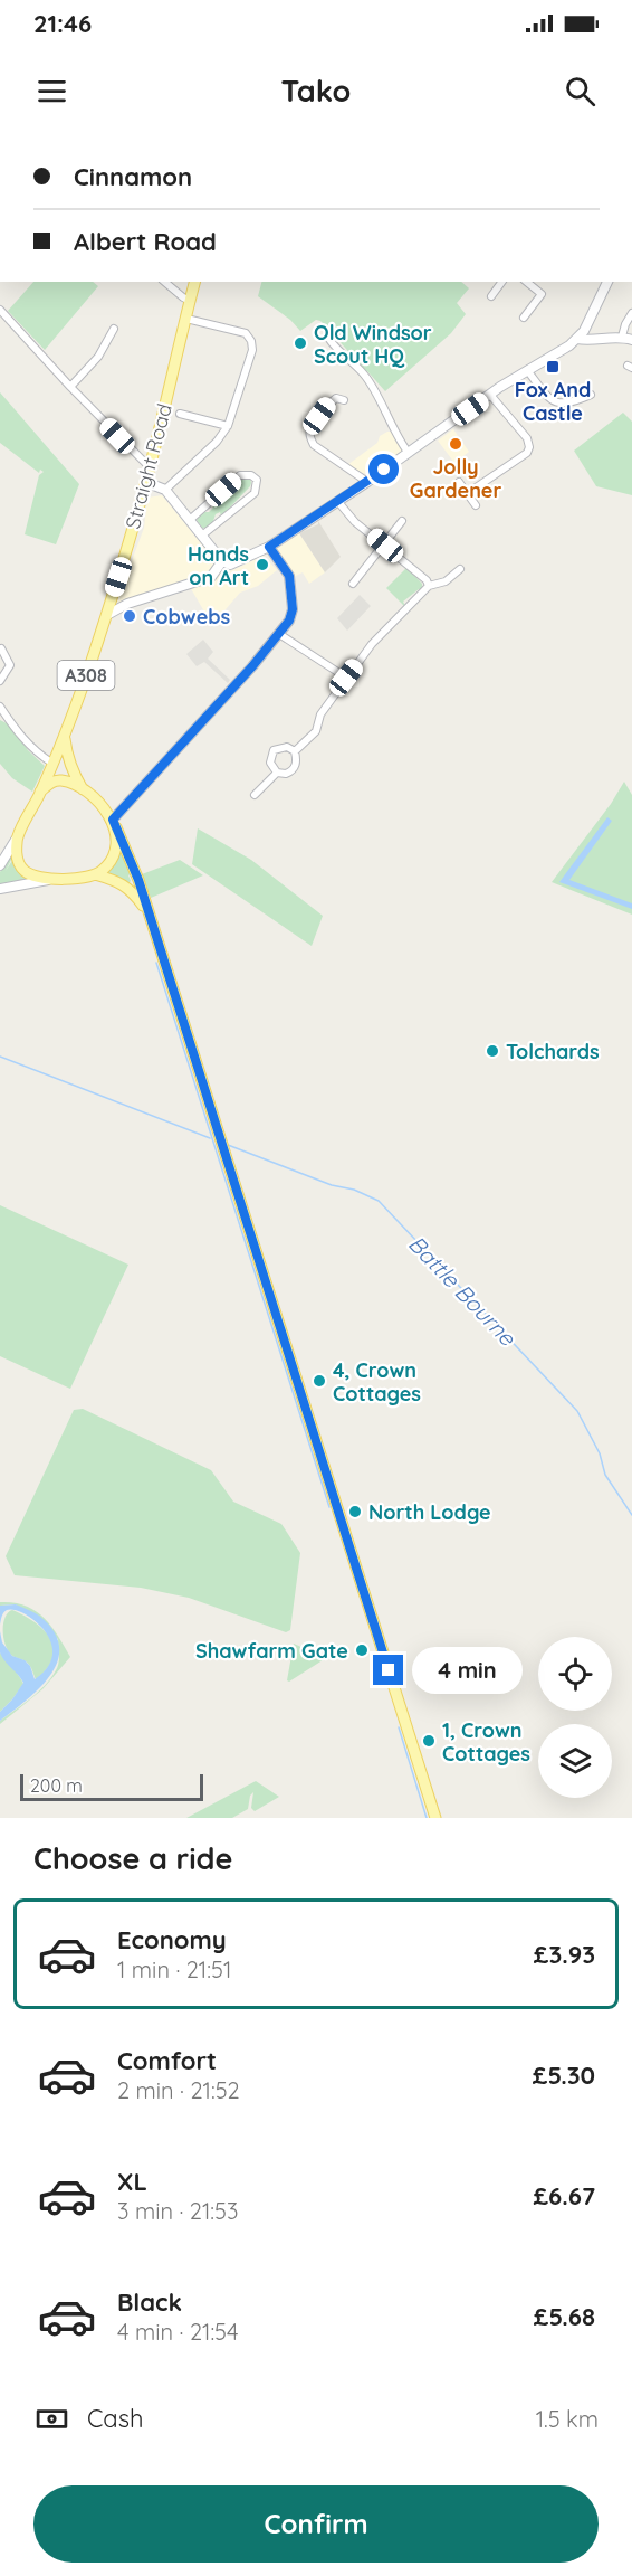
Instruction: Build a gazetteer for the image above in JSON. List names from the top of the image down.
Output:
{
  "streets": {
    "main road": ["Straight Road", "A308"]
  },
  "crossings": [
    ["Straight Road", "A308"]
  ],
  "water": ["Battle Bourne"],
  "places": {
    "other": [
      "Old Windsor Scout HQ",
      "Jolly Gardener",
      "Hands on Art",
      "Cobwebs",
      "Tolchards",
      "4, Crown Cottages",
      "North Lodge",
      "Shawfarm Gate",
      "1, Crown Cottages"
    ],
    "transit": ["Fox And Castle"]
  },
  "scale_bar": "200 m",
  "page": {
    "status": "21:46",
    "header": "Tako",
    "banner": ["Cinnamon", "Albert Road"],
    "bubble": "4 min",
    "scale": "200 m",
    "heading": "Choose a ride",
    "list": [
      {
        "name": "Economy",
        "note": "1 min · 21:51",
        "value": "£3.93"
      },
      {
        "name": "Comfort",
        "note": "2 min · 21:52",
        "value": "£5.30"
      },
      {
        "name": "XL",
        "note": "3 min · 21:53",
        "value": "£6.67"
      },
      {
        "name": "Black",
        "note": "4 min · 21:54",
        "value": "£5.68"
      }
    ],
    "pay": ["Cash", "1.5 km"],
    "buttons": "Confirm"
  }
}
